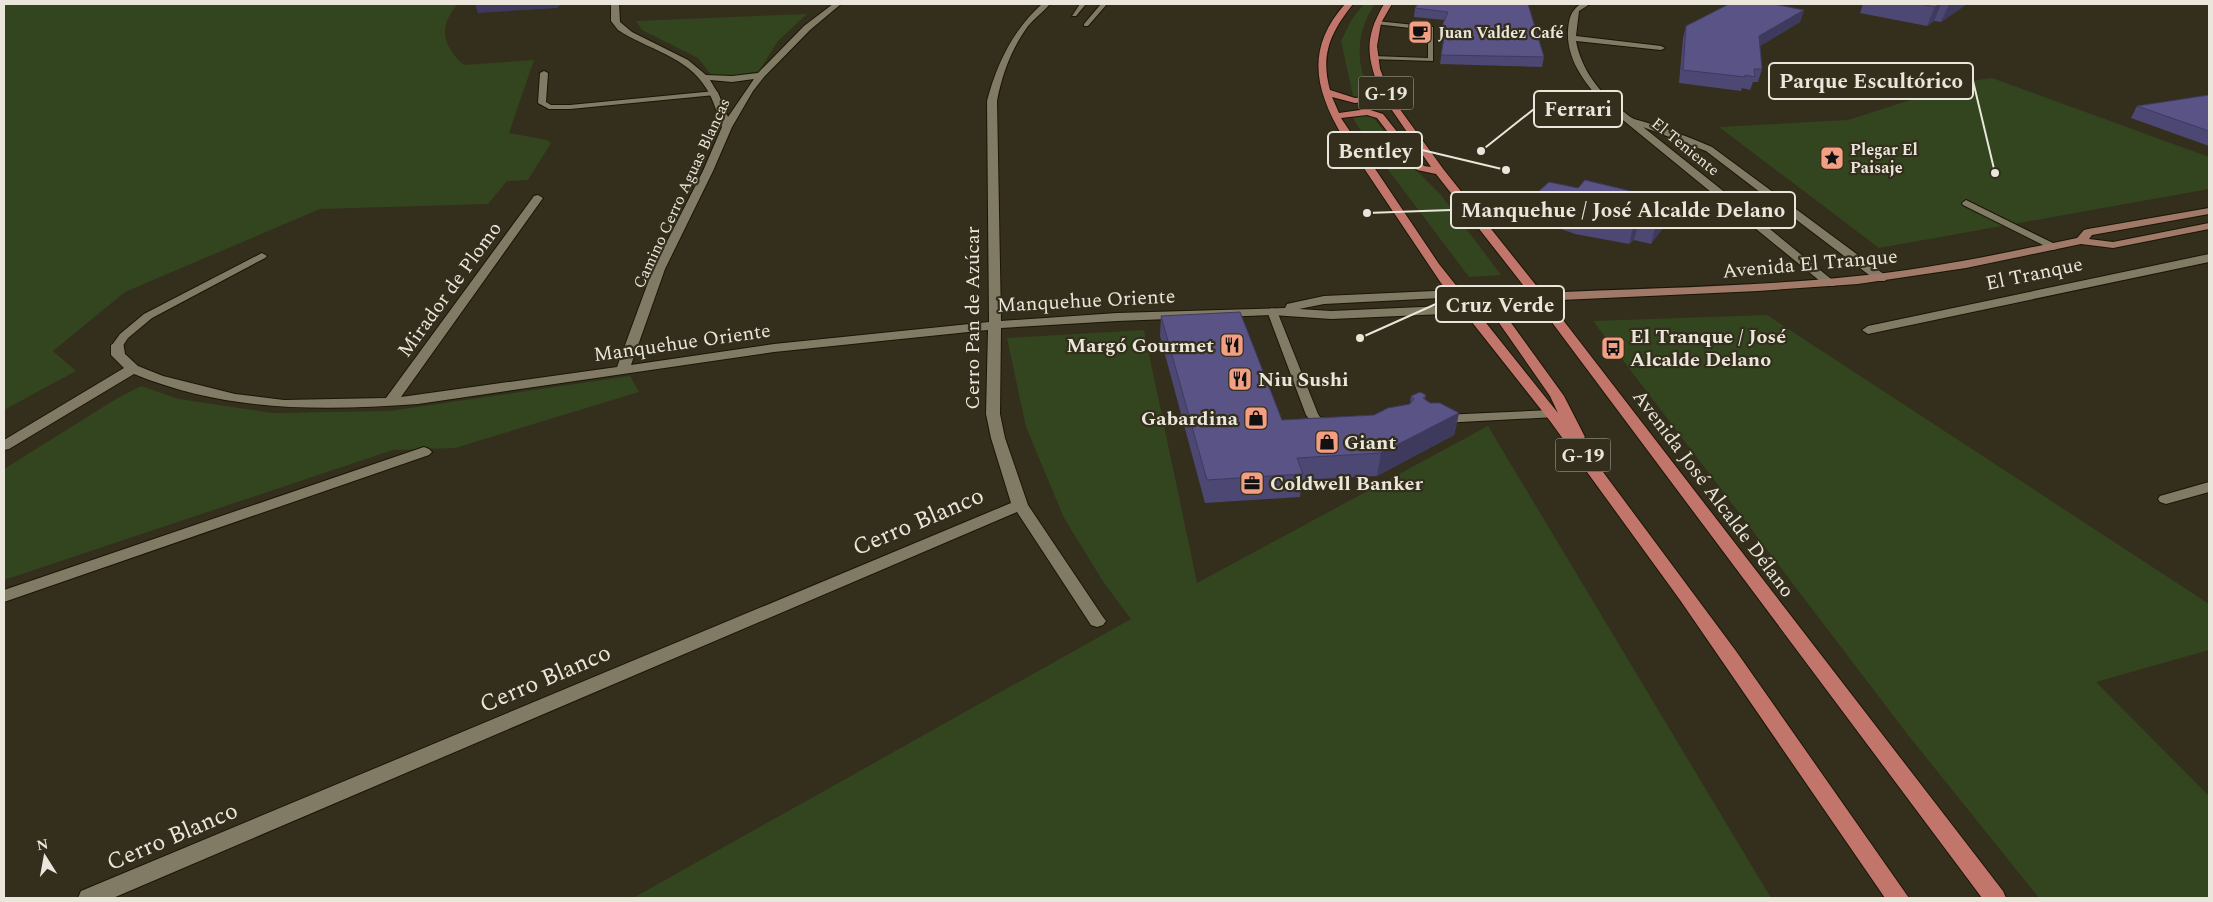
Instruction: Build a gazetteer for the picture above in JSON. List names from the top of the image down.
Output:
{
  "streets": {
    "main road": ["G-19", "Avenida El Tranque", "Avenida José Alcalde Délano"],
    "street": [
      "El Teniente",
      "Camino Cerro Aguas Blancas",
      "El Tranque",
      "Mirador de Plomo",
      "Manquehue Oriente",
      "Cerro Pan de Azúcar",
      "Cerro Blanco"
    ]
  },
  "crossings": [
    ["G-19", "Manquehue Oriente"],
    ["El Teniente", "Avenida El Tranque"],
    ["Camino Cerro Aguas Blancas", "Manquehue Oriente"],
    ["Avenida El Tranque", "Avenida José Alcalde Délano"],
    ["Mirador de Plomo", "Manquehue Oriente"],
    ["Manquehue Oriente", "Cerro Pan de Azúcar"],
    ["Cerro Pan de Azúcar", "Cerro Blanco"]
  ],
  "places": {
    "cafe": ["Juan Valdez Café"],
    "other": [
      "Ferrari",
      "Bentley",
      "Parque Escultórico",
      "Manquehue / José Alcalde Delano",
      "Cruz Verde"
    ],
    "place": ["Plegar El Paisaje"],
    "restaurant": ["Margó Gourmet", "Niu Sushi"],
    "bus stop": ["El Tranque / José Alcalde Delano"],
    "shop": ["Gabardina", "Giant"],
    "office": ["Coldwell Banker"]
  },
  "north": "top"
}
